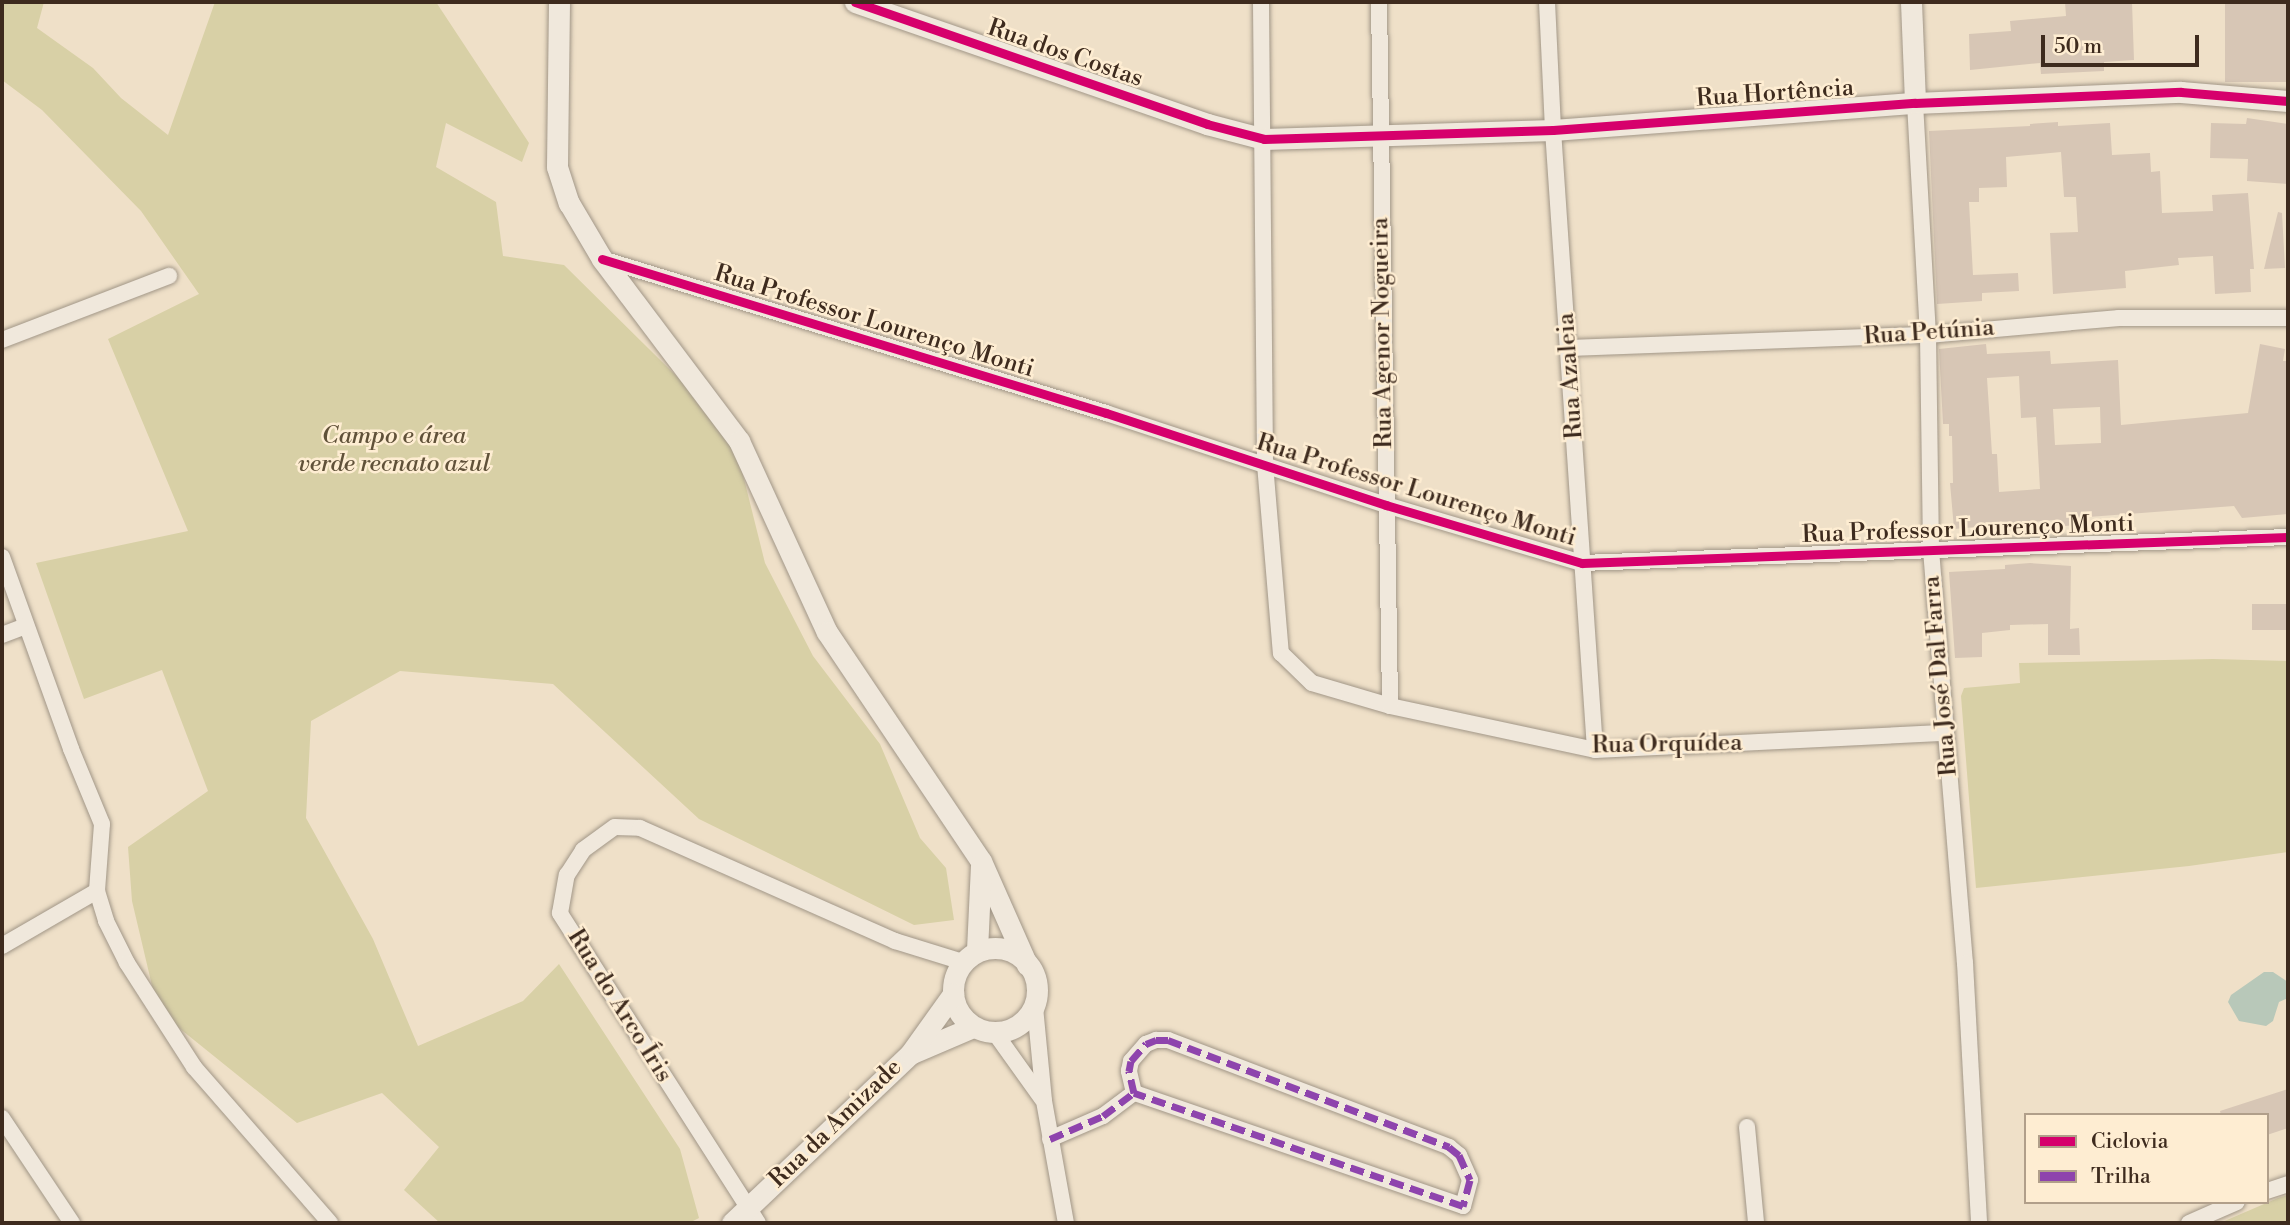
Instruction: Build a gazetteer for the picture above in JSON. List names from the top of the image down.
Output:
{
  "streets": {
    "street": [
      "Rua dos Costas",
      "Rua Hortência",
      "Rua Professor Lourenço Monti",
      "Rua Agenor Nogueira",
      "Rua Petúnia",
      "Rua Azaleia",
      "Rua José Dal Farra",
      "Rua Orquídea",
      "Rua do Arco Íris",
      "Rua da Amizade"
    ]
  },
  "crossings": [
    ["Rua dos Costas", "Rua Hortência"],
    ["Rua Hortência", "Rua Agenor Nogueira"],
    ["Rua Hortência", "Rua Azaleia"],
    ["Rua Hortência", "Rua José Dal Farra"],
    ["Rua Professor Lourenço Monti", "Rua Agenor Nogueira"],
    ["Rua Professor Lourenço Monti", "Rua Azaleia"],
    ["Rua Professor Lourenço Monti", "Rua José Dal Farra"],
    ["Rua Professor Lourenço Monti", "Rua Orquídea"],
    ["Rua Agenor Nogueira", "Rua Orquídea"],
    ["Rua Petúnia", "Rua Azaleia"],
    ["Rua Petúnia", "Rua José Dal Farra"],
    ["Rua Azaleia", "Rua Orquídea"],
    ["Rua José Dal Farra", "Rua Orquídea"],
    ["Rua do Arco Íris", "Rua da Amizade"]
  ],
  "parks": ["Campo e área verde recnato azul"],
  "legend": ["Ciclovia", "Trilha"],
  "scale_bar": "50 m"
}
